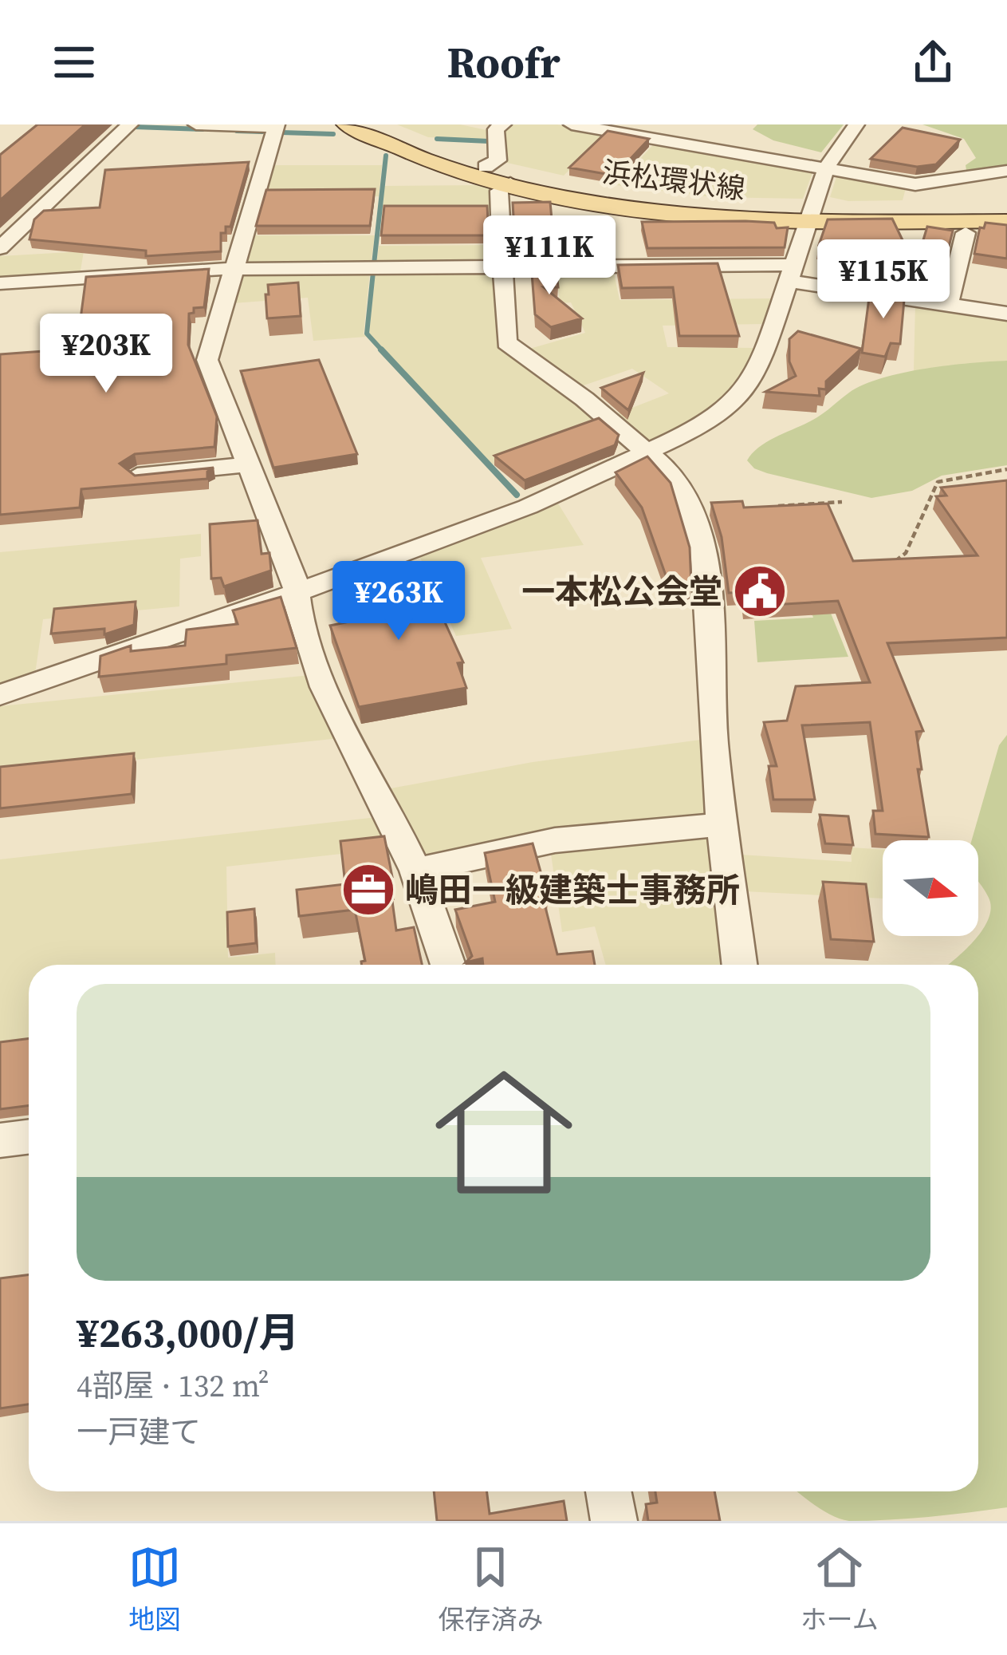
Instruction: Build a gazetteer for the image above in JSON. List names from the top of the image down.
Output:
{
  "streets": {
    "main road": ["浜松環状線"]
  },
  "places": {
    "public building": ["一本松公会堂"],
    "office": ["嶋田一級建築士事務所"]
  },
  "north": "right",
  "page": {
    "header": "Roofr",
    "price": [
      "¥111K",
      "¥115K",
      "¥203K",
      "¥263K"
    ],
    "list": [
      {
        "name": "¥263,000/月",
        "note": "4部屋 · 132 m² · 一戸建て"
      }
    ],
    "tabs": ["地図", "保存済み", "ホーム"]
  }
}
